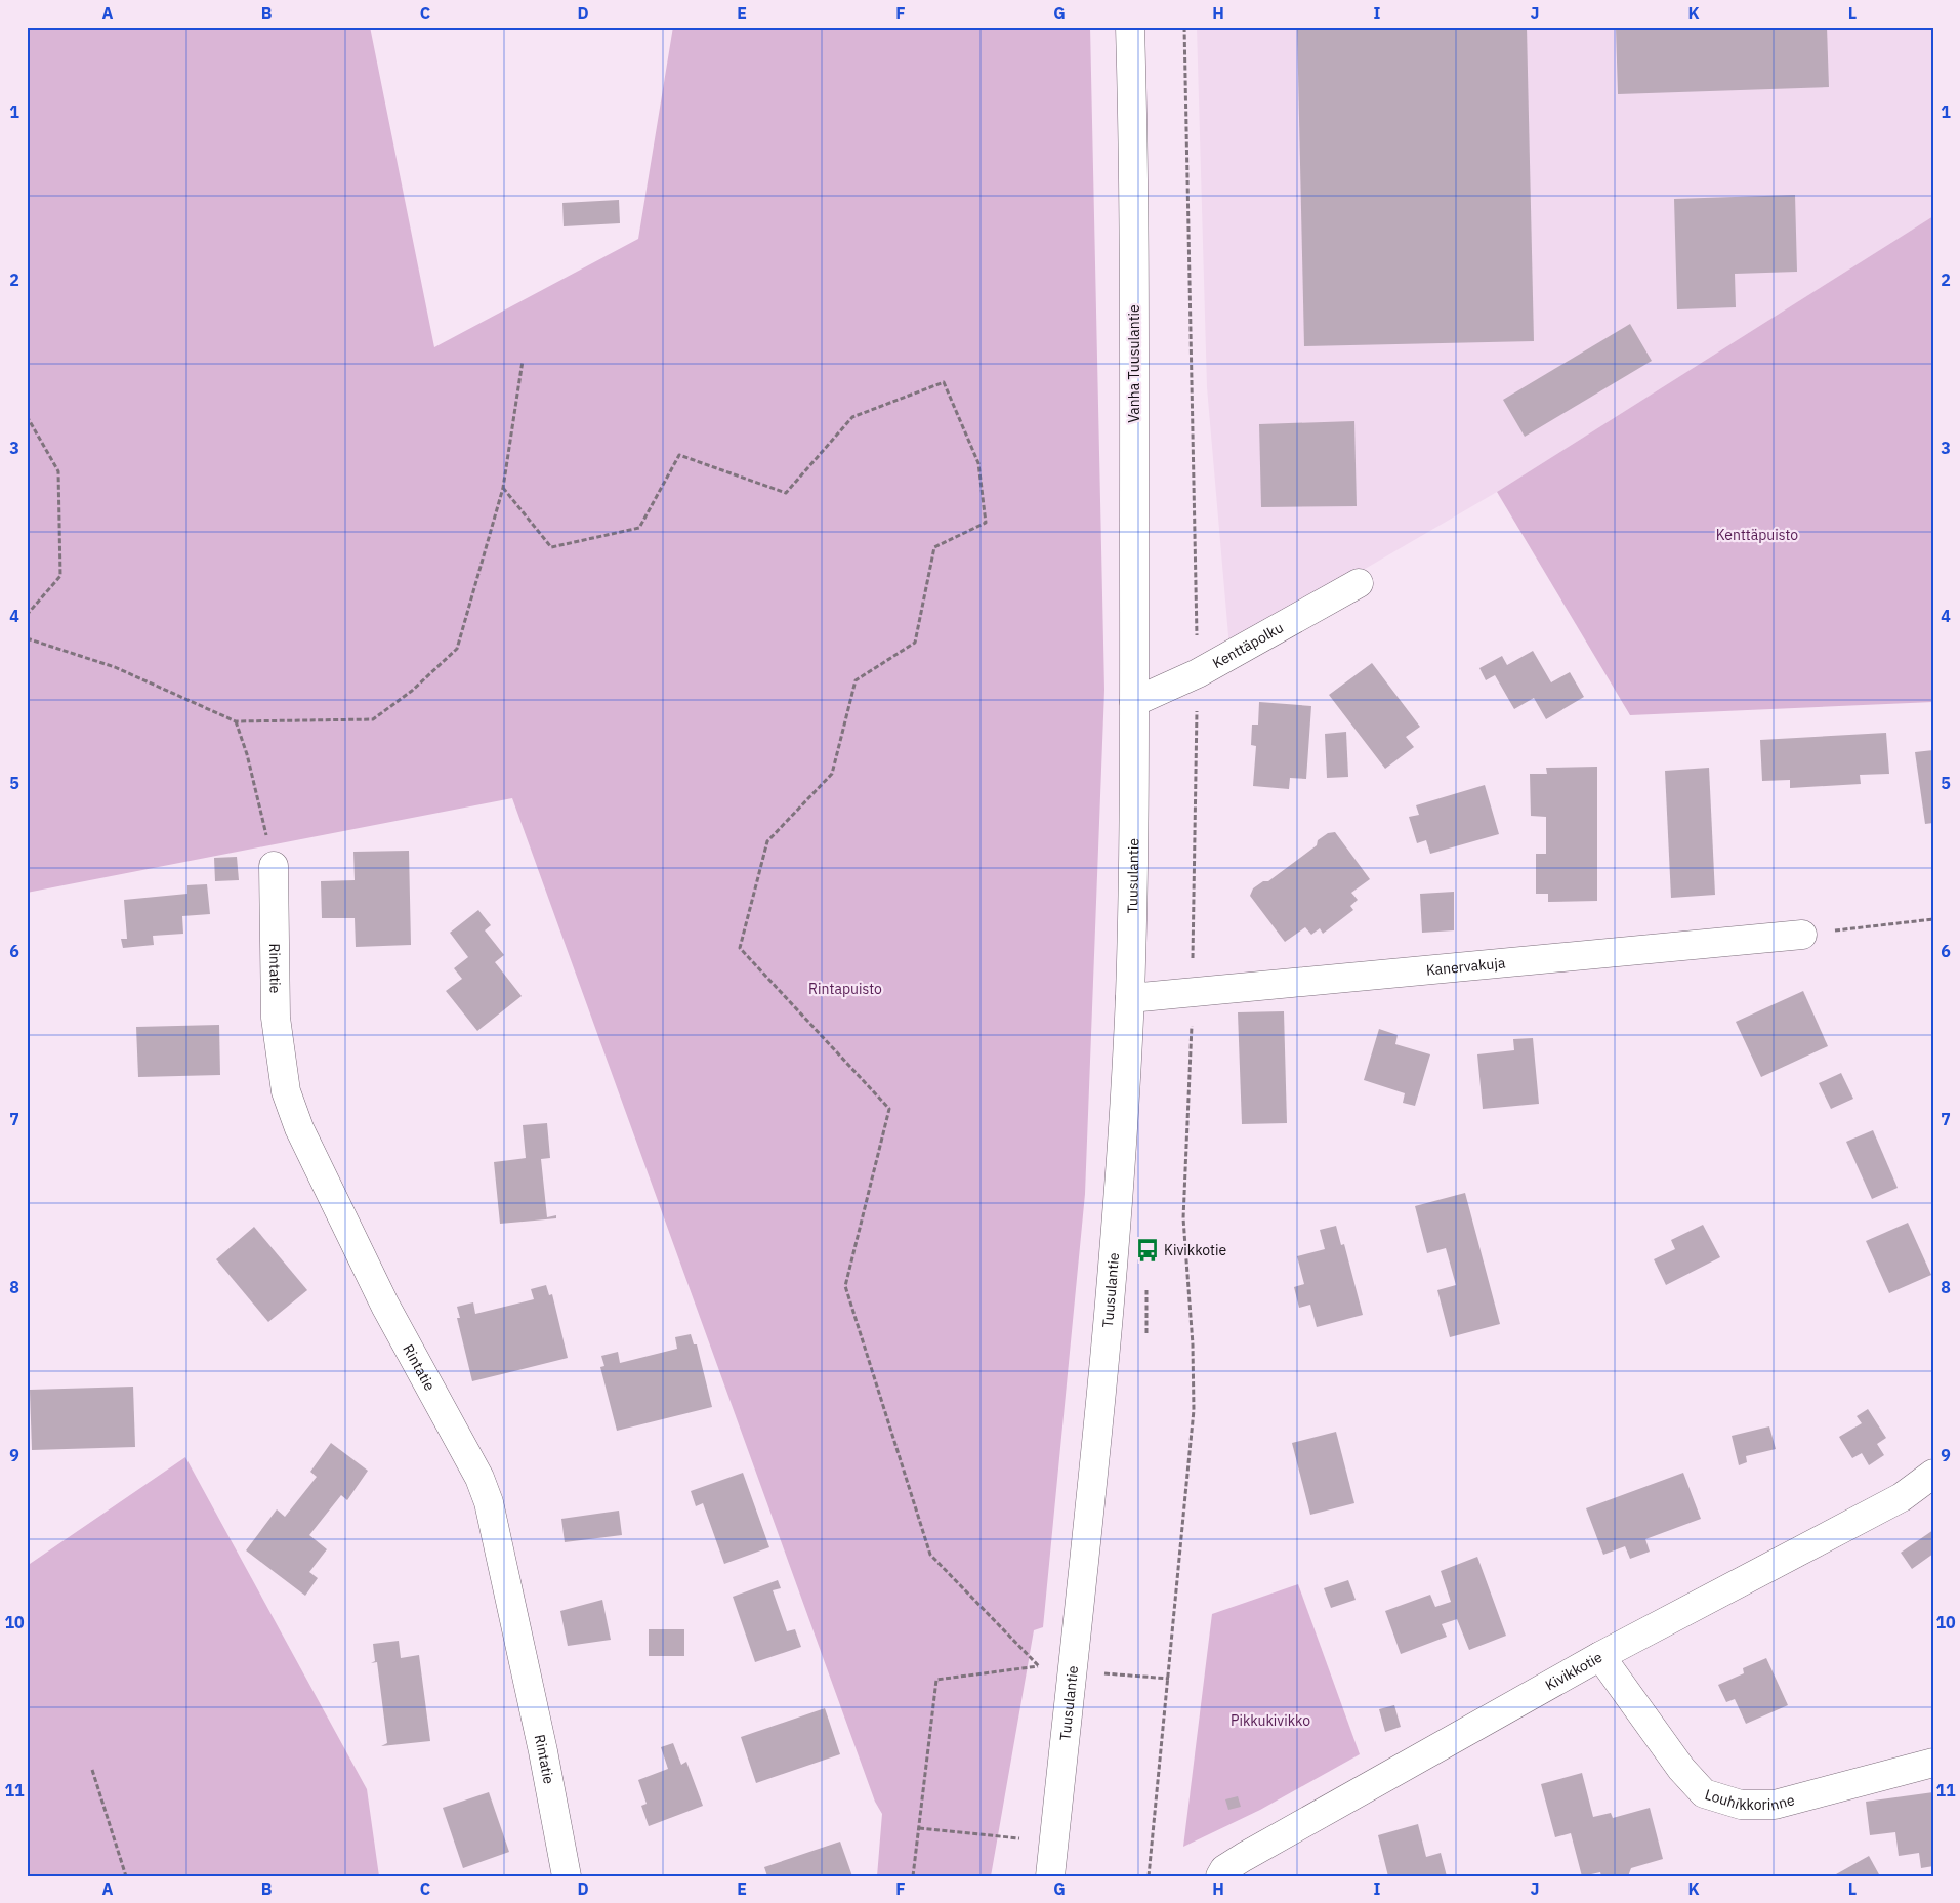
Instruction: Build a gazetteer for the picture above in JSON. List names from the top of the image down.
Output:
{
  "streets": {
    "street": [
      "Vanha Tuusulantie",
      "Kenttäpolku",
      "Tuusulantie",
      "Kanervakuja",
      "Rintatie",
      "Kivikkotie",
      "Louhikkorinne"
    ]
  },
  "crossings": [
    ["Vanha Tuusulantie", "Kenttäpolku"],
    ["Vanha Tuusulantie", "Tuusulantie"],
    ["Kenttäpolku", "Tuusulantie"],
    ["Tuusulantie", "Kanervakuja"],
    ["Kivikkotie", "Louhikkorinne"]
  ],
  "parks": ["Kenttäpuisto", "Rintapuisto", "Pikkukivikko"],
  "places": {
    "bus stop": ["Kivikkotie"]
  },
  "grid": {
    "columns": [
      "A",
      "B",
      "C",
      "D",
      "E",
      "F",
      "G",
      "H",
      "I",
      "J",
      "K",
      "L"
    ],
    "rows": [
      "1",
      "2",
      "3",
      "4",
      "5",
      "6",
      "7",
      "8",
      "9",
      "10",
      "11"
    ]
  }
}
